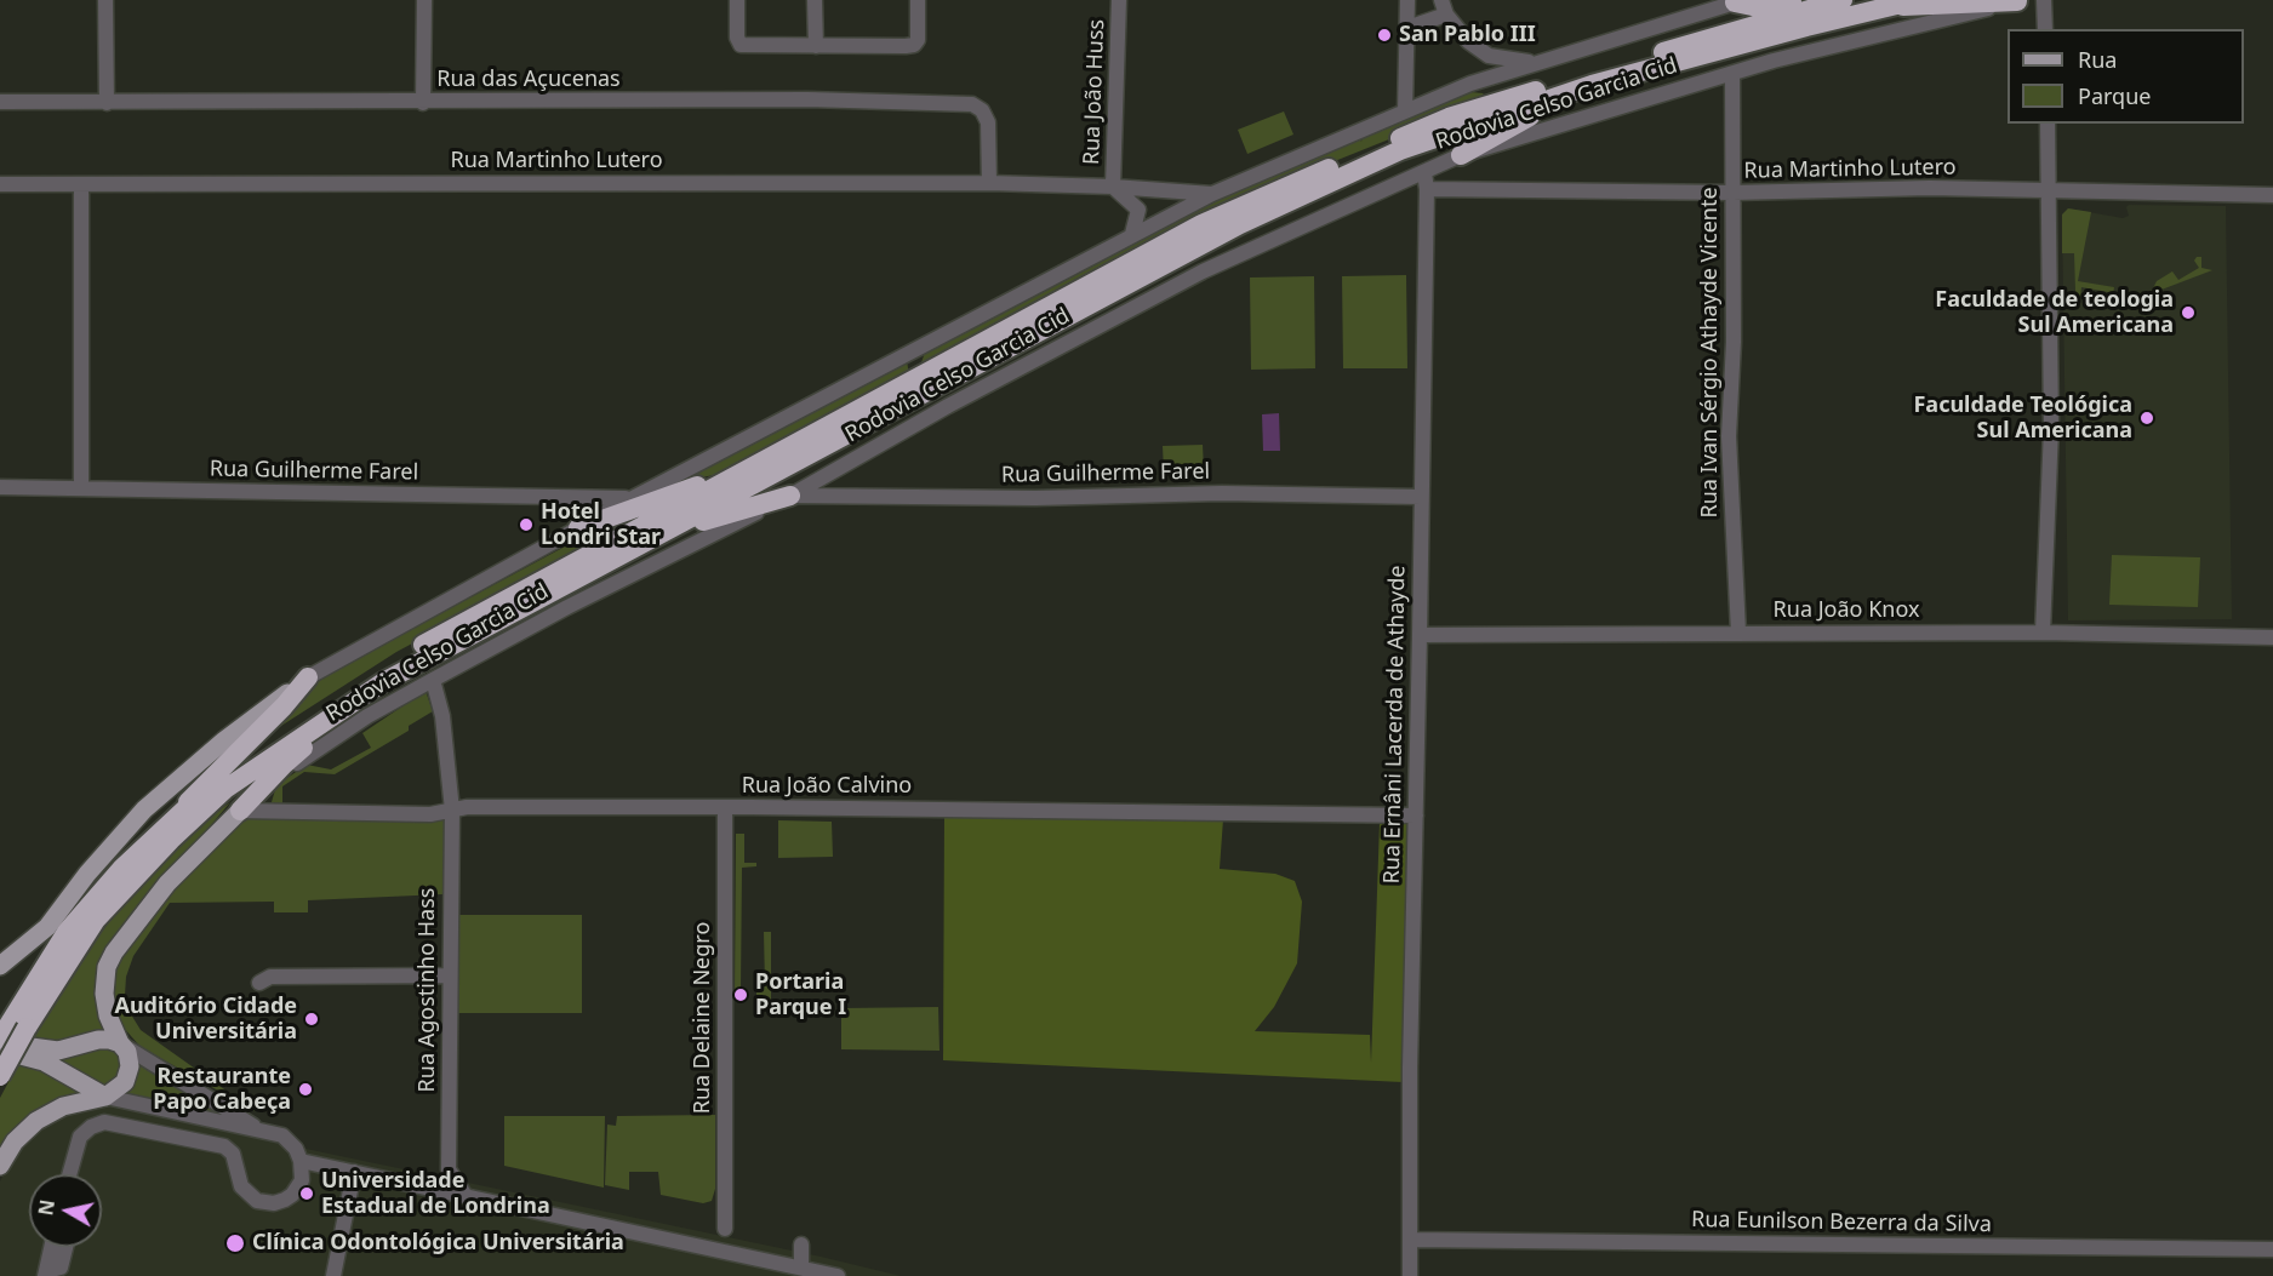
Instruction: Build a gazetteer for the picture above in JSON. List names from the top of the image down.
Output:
{
  "streets": {
    "highway": ["Rodovia Celso Garcia Cid"],
    "street": [
      "Rua das Açucenas",
      "Rua João Huss",
      "Rua Martinho Lutero",
      "Rua Ivan Sérgio Athayde Vicente",
      "Rua Guilherme Farel",
      "Rua João Knox",
      "Rua Ernâni Lacerda de Athayde",
      "Rua João Calvino",
      "Rua Agostinho Hass",
      "Rua Delaine Negro",
      "Rua Eunilson Bezerra da Silva"
    ]
  },
  "crossings": [
    ["Rua das Açucenas", "Rua Martinho Lutero"],
    ["Rua João Huss", "Rodovia Celso Garcia Cid"],
    ["Rua João Huss", "Rua Martinho Lutero"],
    ["Rodovia Celso Garcia Cid", "Rua Martinho Lutero"],
    ["Rodovia Celso Garcia Cid", "Rua Ivan Sérgio Athayde Vicente"],
    ["Rodovia Celso Garcia Cid", "Rua Guilherme Farel"],
    ["Rodovia Celso Garcia Cid", "Rua Ernâni Lacerda de Athayde"],
    ["Rodovia Celso Garcia Cid", "Rua João Calvino"],
    ["Rodovia Celso Garcia Cid", "Rua Agostinho Hass"],
    ["Rua Martinho Lutero", "Rua Ivan Sérgio Athayde Vicente"],
    ["Rua Martinho Lutero", "Rua Ernâni Lacerda de Athayde"],
    ["Rua Ivan Sérgio Athayde Vicente", "Rua João Knox"],
    ["Rua Guilherme Farel", "Rua Ernâni Lacerda de Athayde"],
    ["Rua João Knox", "Rua Ernâni Lacerda de Athayde"],
    ["Rua Ernâni Lacerda de Athayde", "Rua João Calvino"],
    ["Rua Ernâni Lacerda de Athayde", "Rua Eunilson Bezerra da Silva"],
    ["Rua João Calvino", "Rua Agostinho Hass"],
    ["Rua João Calvino", "Rua Delaine Negro"]
  ],
  "places": [
    "San Pablo III",
    "Faculdade de teologia Sul Americana",
    "Faculdade Teológica Sul Americana",
    "Hotel Londri Star",
    "Portaria Parque I",
    "Auditório Cidade Universitária",
    "Restaurante Papo Cabeça",
    "Universidade Estadual de Londrina",
    "Clínica Odontológica Universitária"
  ],
  "legend": ["Rua", "Parque"],
  "north": "left"
}
